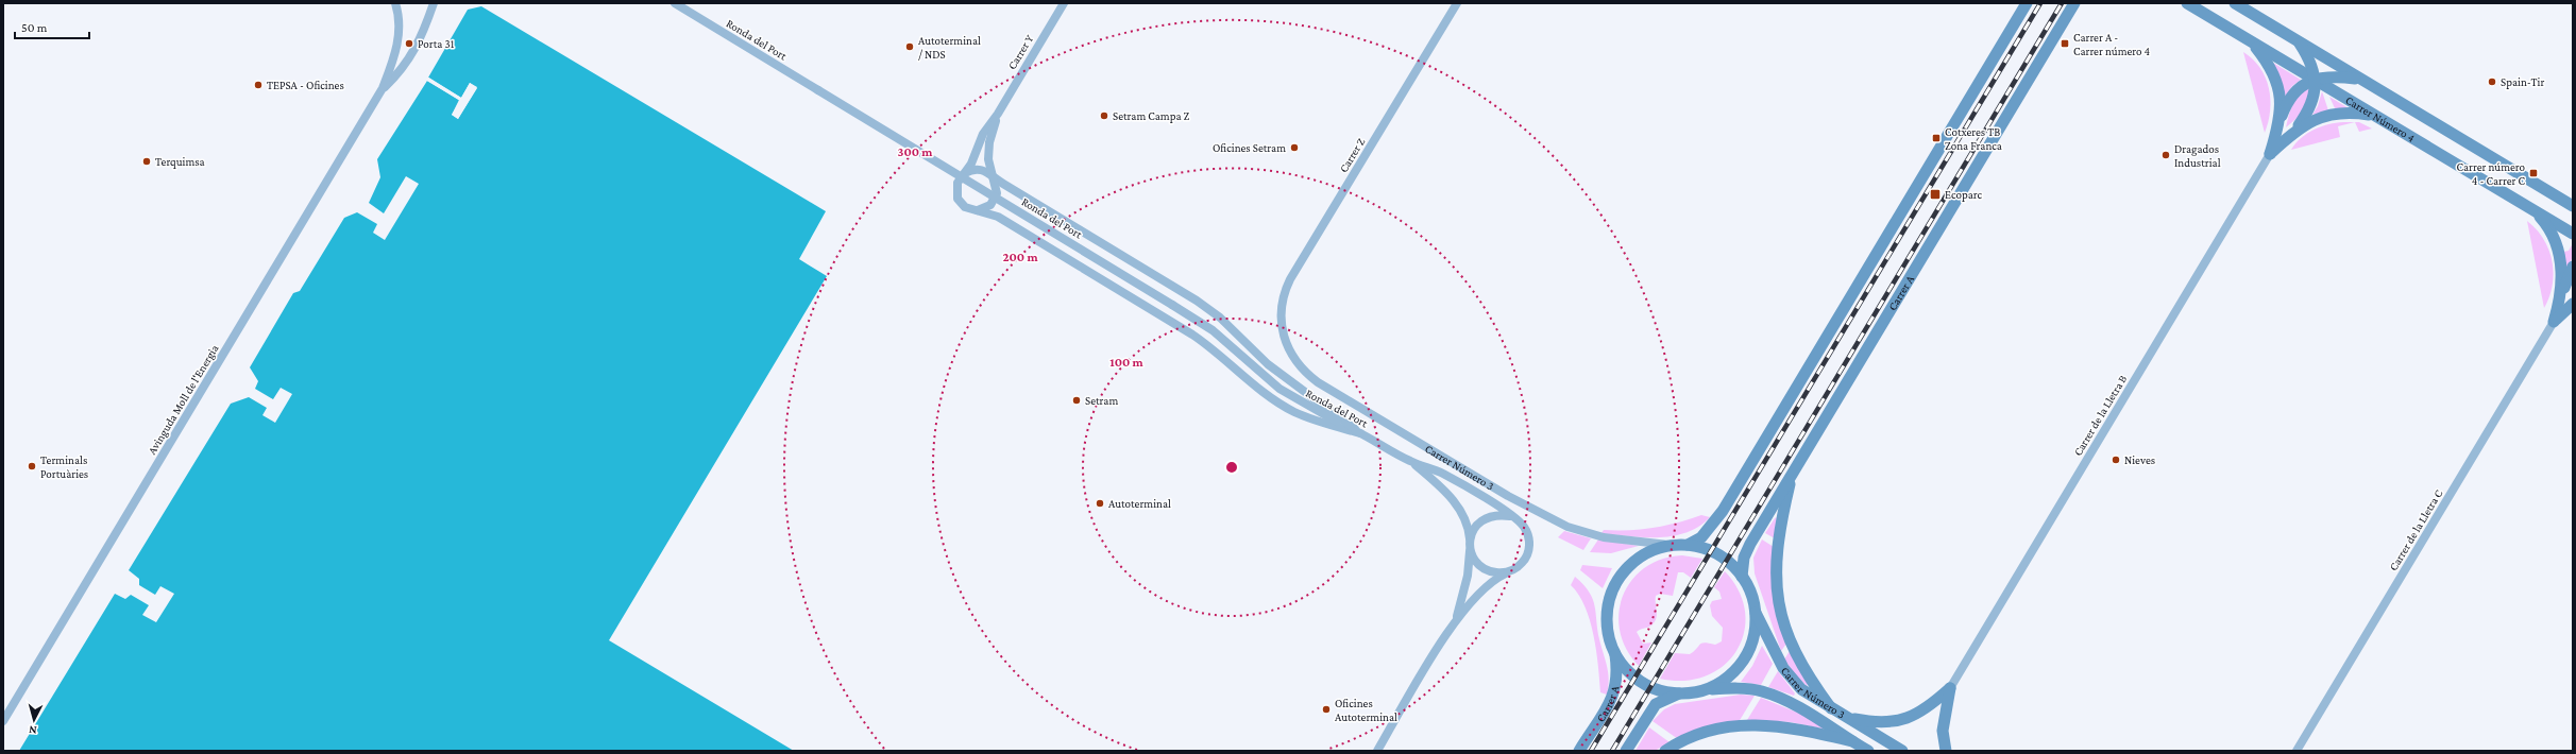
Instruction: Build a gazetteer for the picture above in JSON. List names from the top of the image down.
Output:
{
  "streets": {
    "main road": ["Carrer Número 4", "Carrer A", "Carrer Número 3"],
    "street": [
      "Ronda del Port",
      "Carrer Y",
      "Carrer Z",
      "Avinguda Moll de l'Energia",
      "Carrer de la Lletra B",
      "Carrer de la Lletra C"
    ]
  },
  "crossings": [
    ["Ronda del Port", "Carrer Número 3"],
    ["Carrer Z", "Carrer Número 3"],
    ["Carrer A", "Carrer Número 3"]
  ],
  "places": {
    "other": [
      "Porta 31",
      "Autoterminal / NDS",
      "Spain-Tir",
      "TEPSA - Oficines",
      "Setram Campa Z",
      "Oficines Setram",
      "Dragados Industrial",
      "Terquimsa",
      "Setram",
      "Nieves",
      "Terminals Portuàries",
      "Autoterminal",
      "Oficines Autoterminal"
    ],
    "transit": [
      "Carrer A - Carrer número 4",
      "Cotxeres TB Zona Franca",
      "Carrer número 4 - Carrer C",
      "Ecoparc"
    ]
  },
  "scale_bar": "50 m",
  "north": "bottom",
  "rings": ["300 m", "200 m", "100 m"]
}
